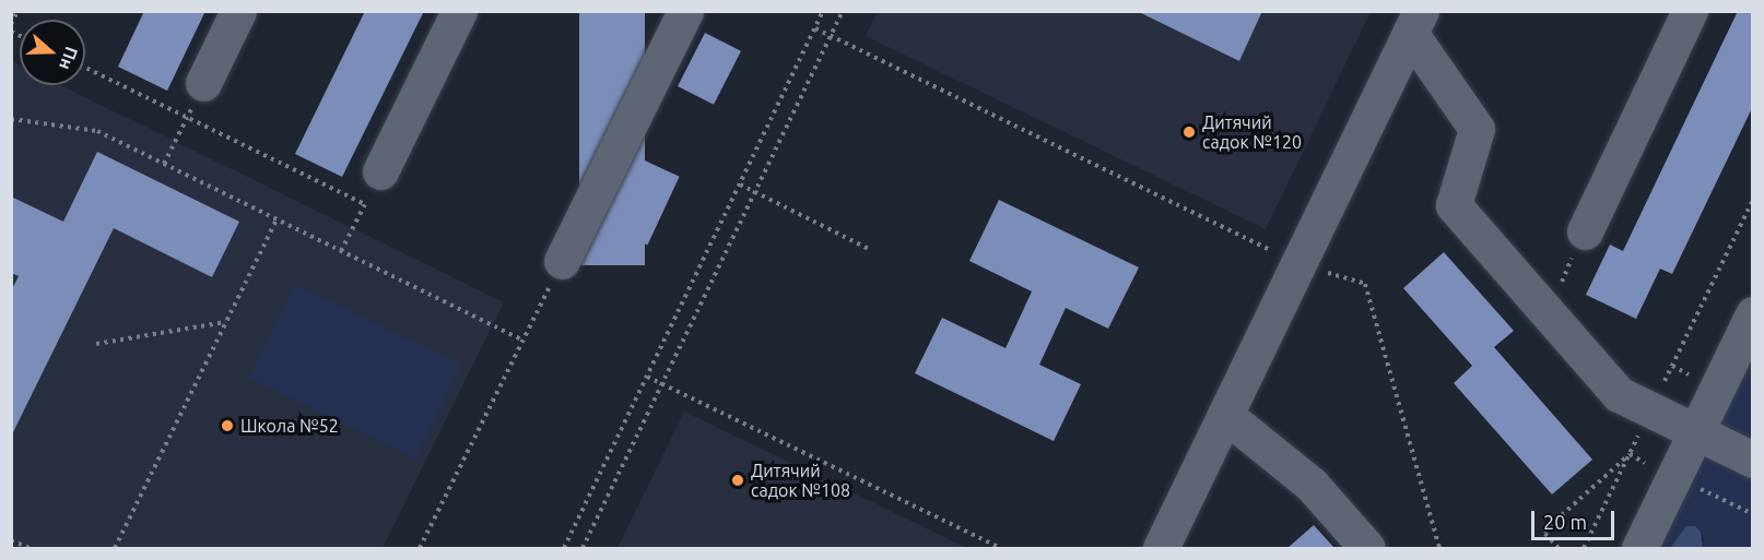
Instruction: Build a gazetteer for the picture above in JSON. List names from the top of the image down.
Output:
{
  "places": ["Дитячий садок №120", "Школа №52", "Дитячий садок №108"],
  "scale_bar": "20 m",
  "north": "right"
}
